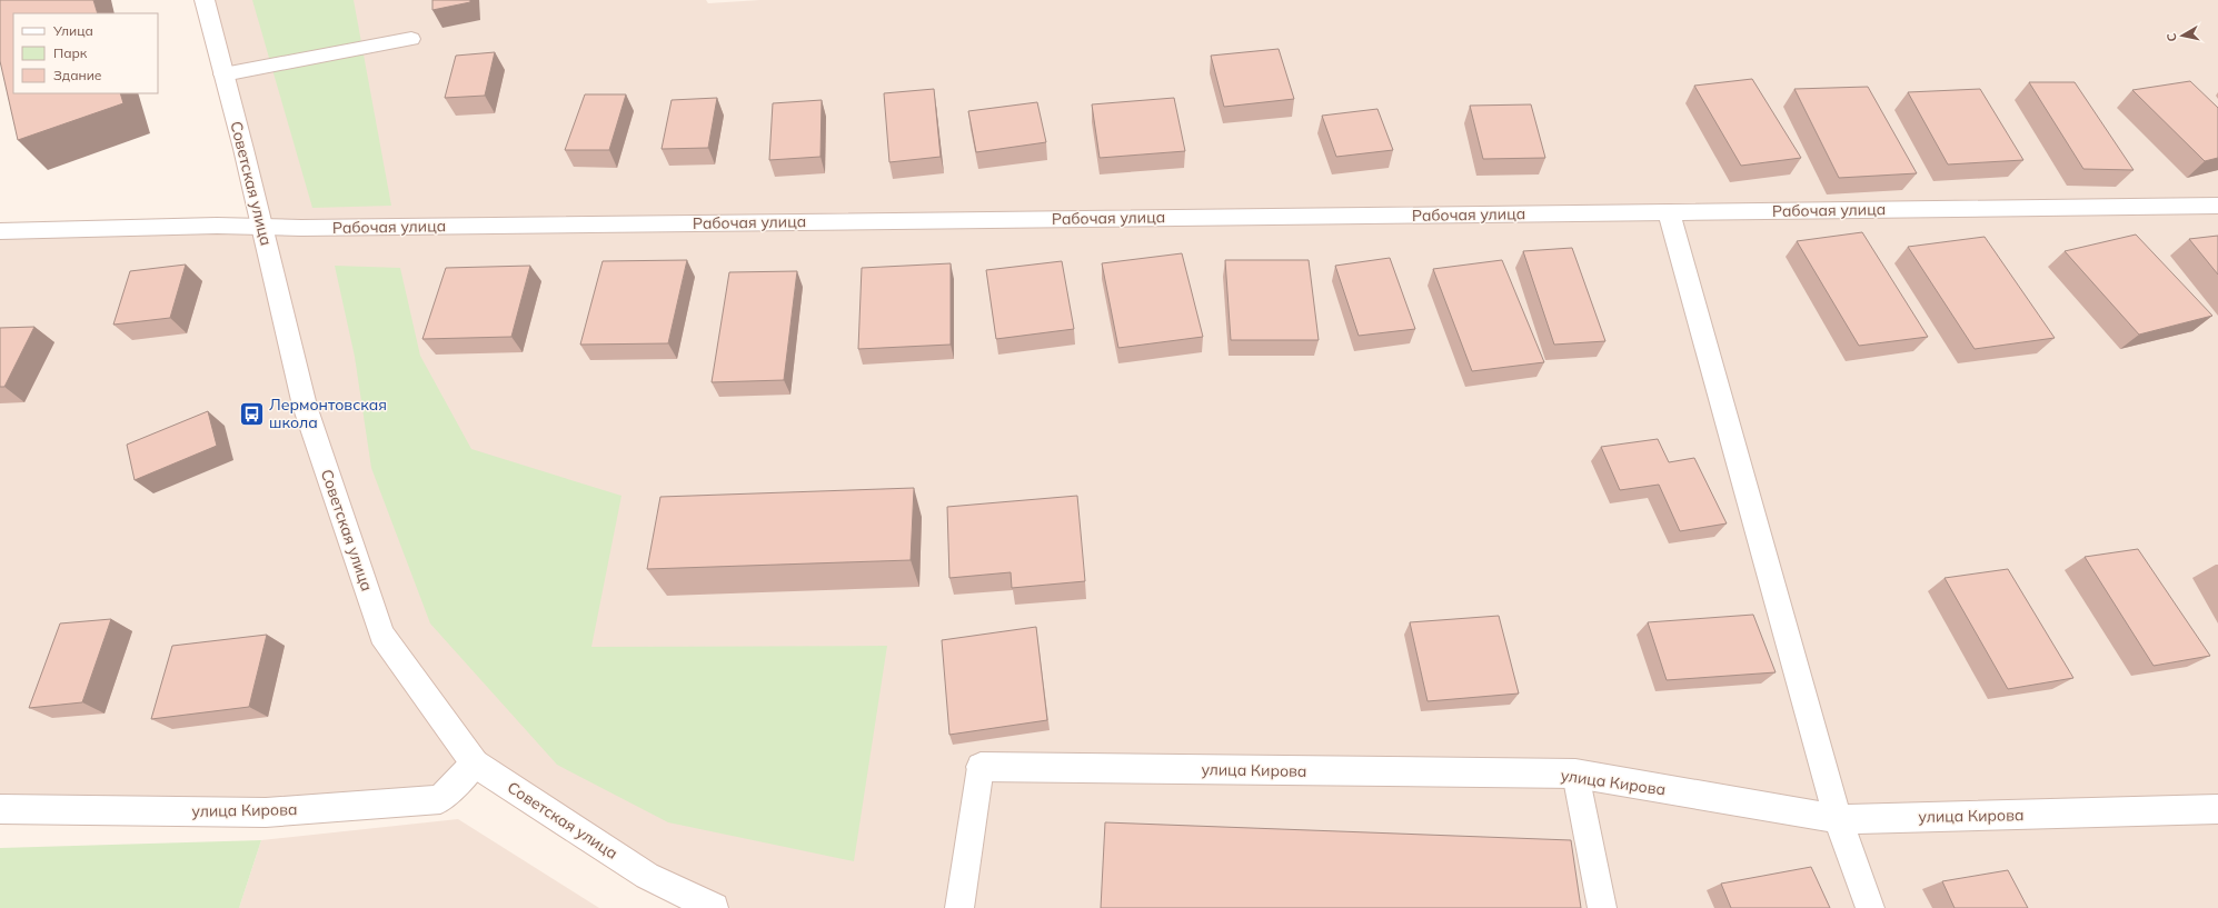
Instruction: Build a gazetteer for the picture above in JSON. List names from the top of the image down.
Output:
{
  "streets": {
    "street": ["Советская улица", "Рабочая улица", "улица Кирова"]
  },
  "crossings": [
    ["Советская улица", "Рабочая улица"],
    ["Советская улица", "улица Кирова"]
  ],
  "places": {
    "bus stop": ["Лермонтовская школа"]
  },
  "legend": ["Улица", "Парк", "Здание"],
  "north": "left"
}
